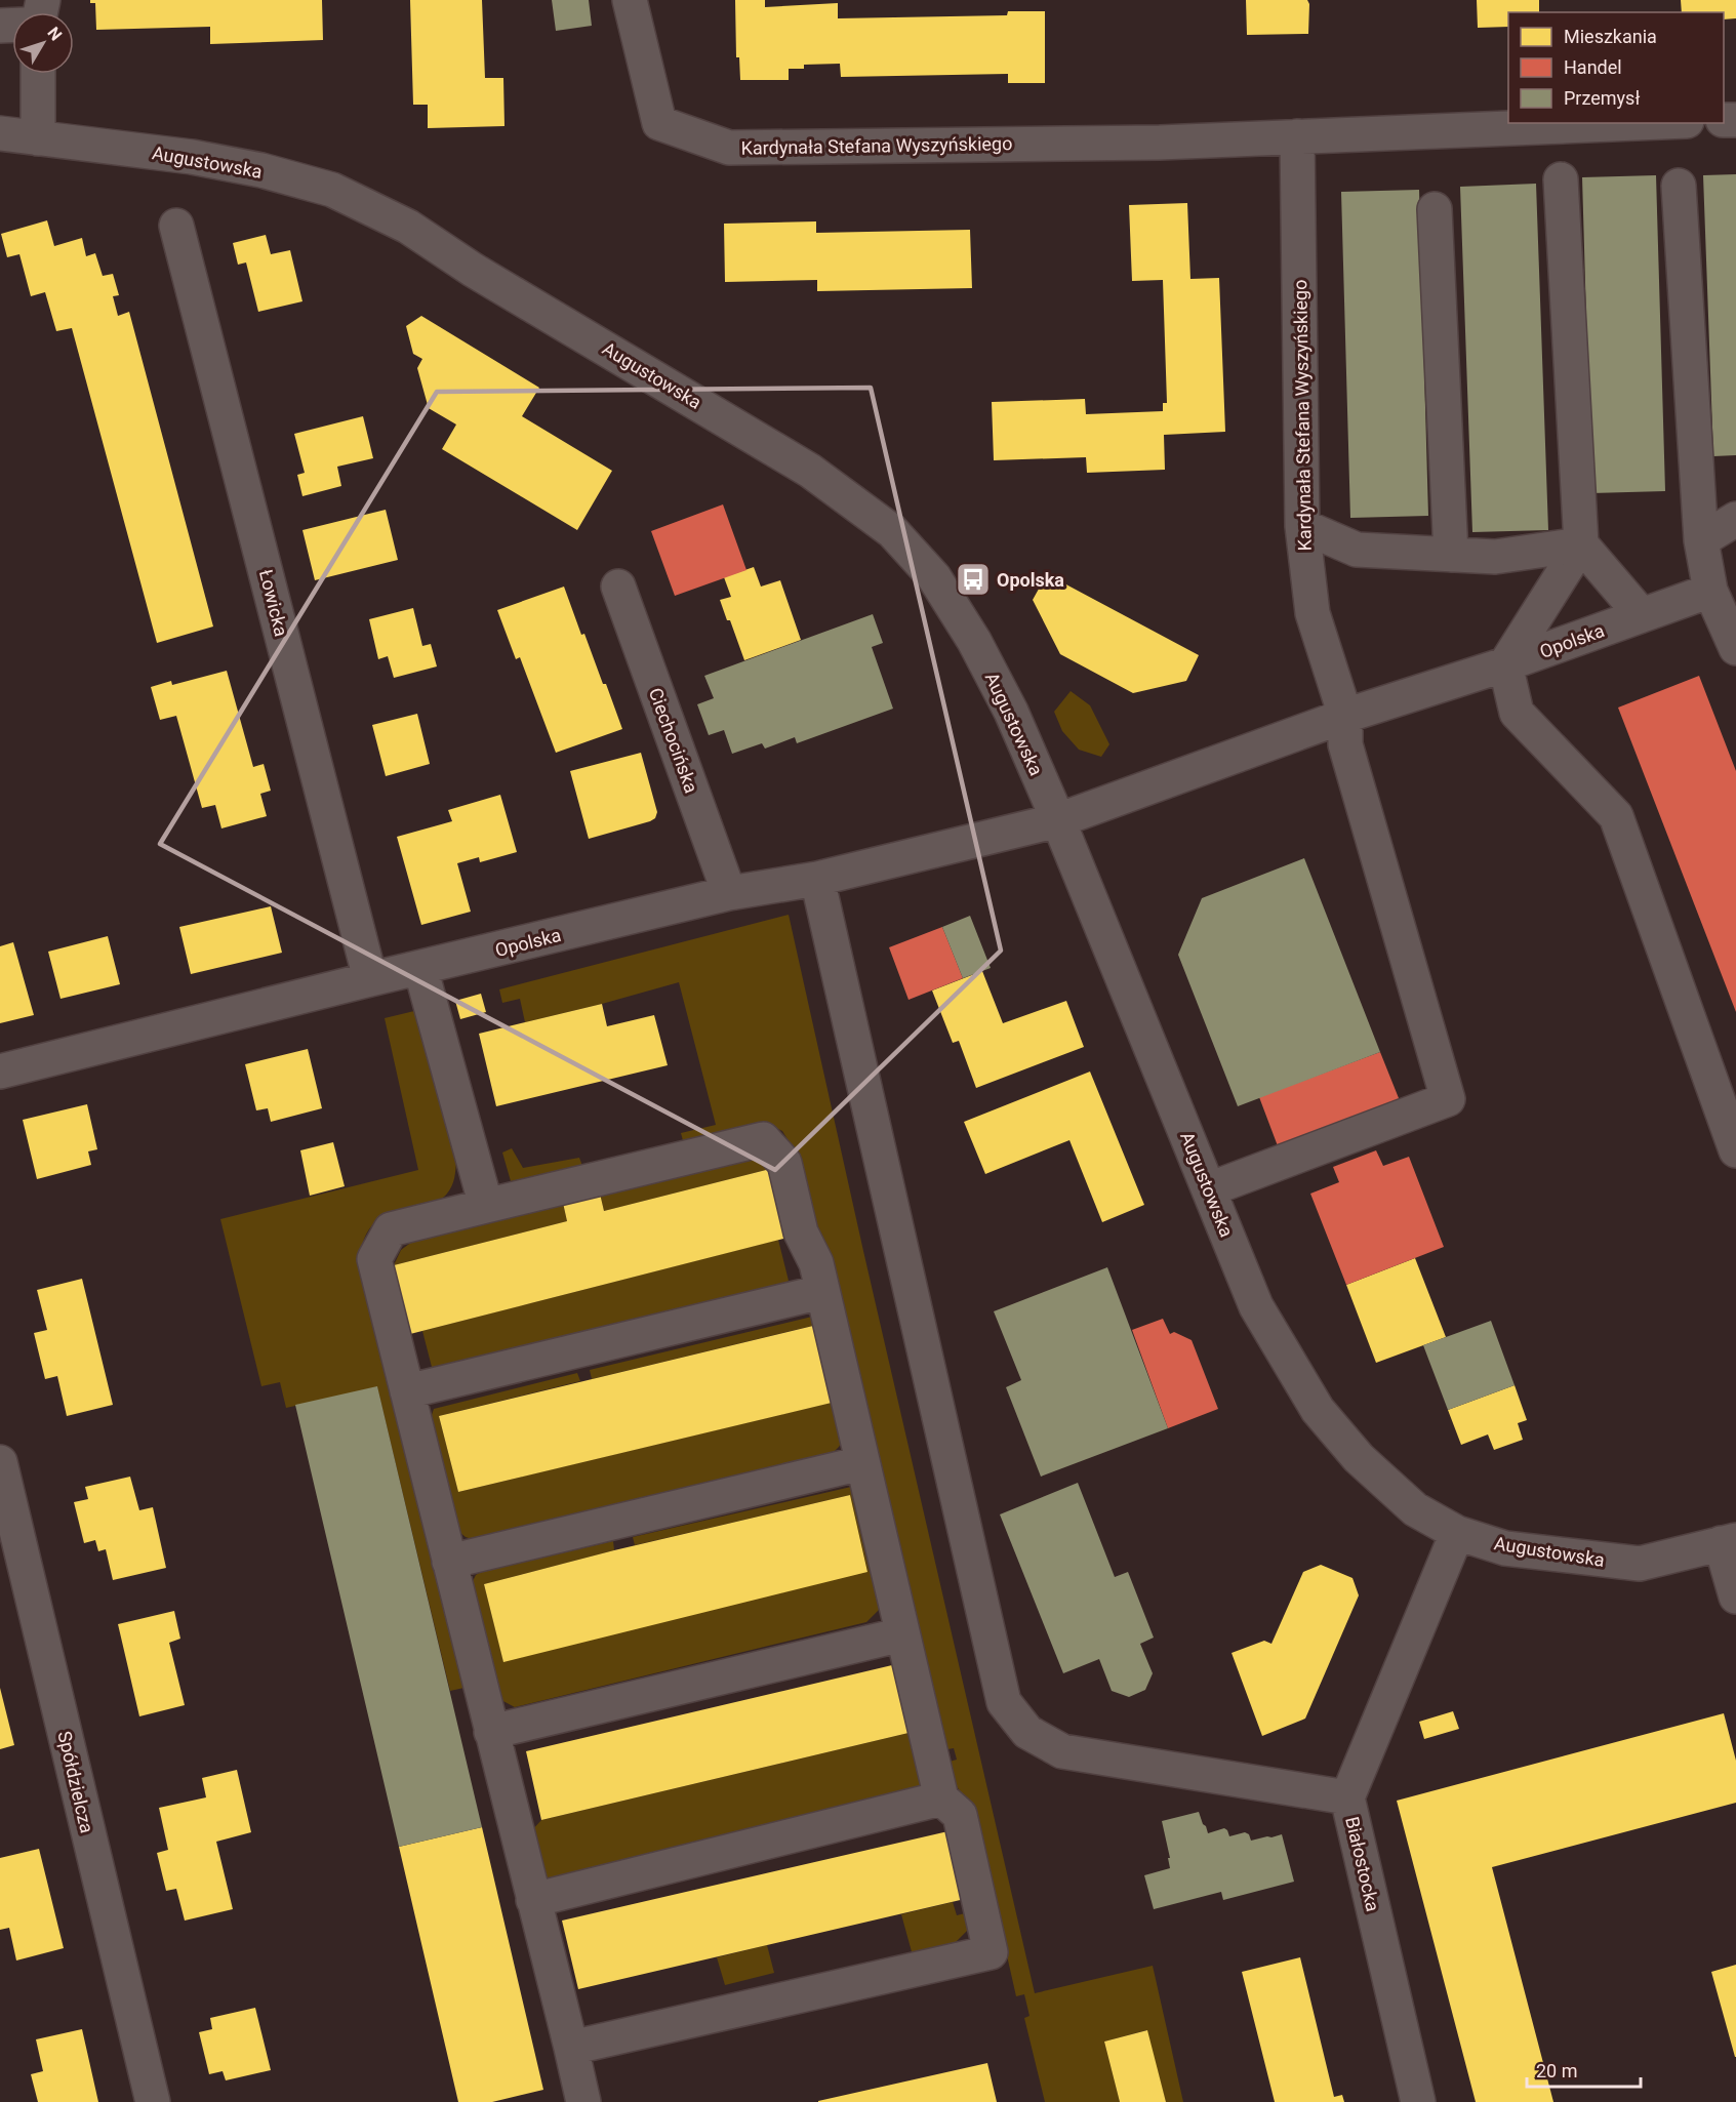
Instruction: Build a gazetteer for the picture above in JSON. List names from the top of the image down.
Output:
{
  "streets": {
    "street": [
      "Kardynała Stefana Wyszyńskiego",
      "Augustowska",
      "Łowicka",
      "Opolska",
      "Ciechocińska",
      "Spółdzielcza",
      "Białostocka"
    ]
  },
  "crossings": [
    ["Kardynała Stefana Wyszyńskiego", "Augustowska"],
    ["Kardynała Stefana Wyszyńskiego", "Opolska"],
    ["Augustowska", "Opolska"],
    ["Augustowska", "Białostocka"],
    ["Łowicka", "Opolska"],
    ["Opolska", "Ciechocińska"]
  ],
  "places": {
    "bus stop": ["Opolska"]
  },
  "legend": ["Mieszkania", "Handel", "Przemysł"],
  "scale_bar": "20 m",
  "north": "top right"
}
